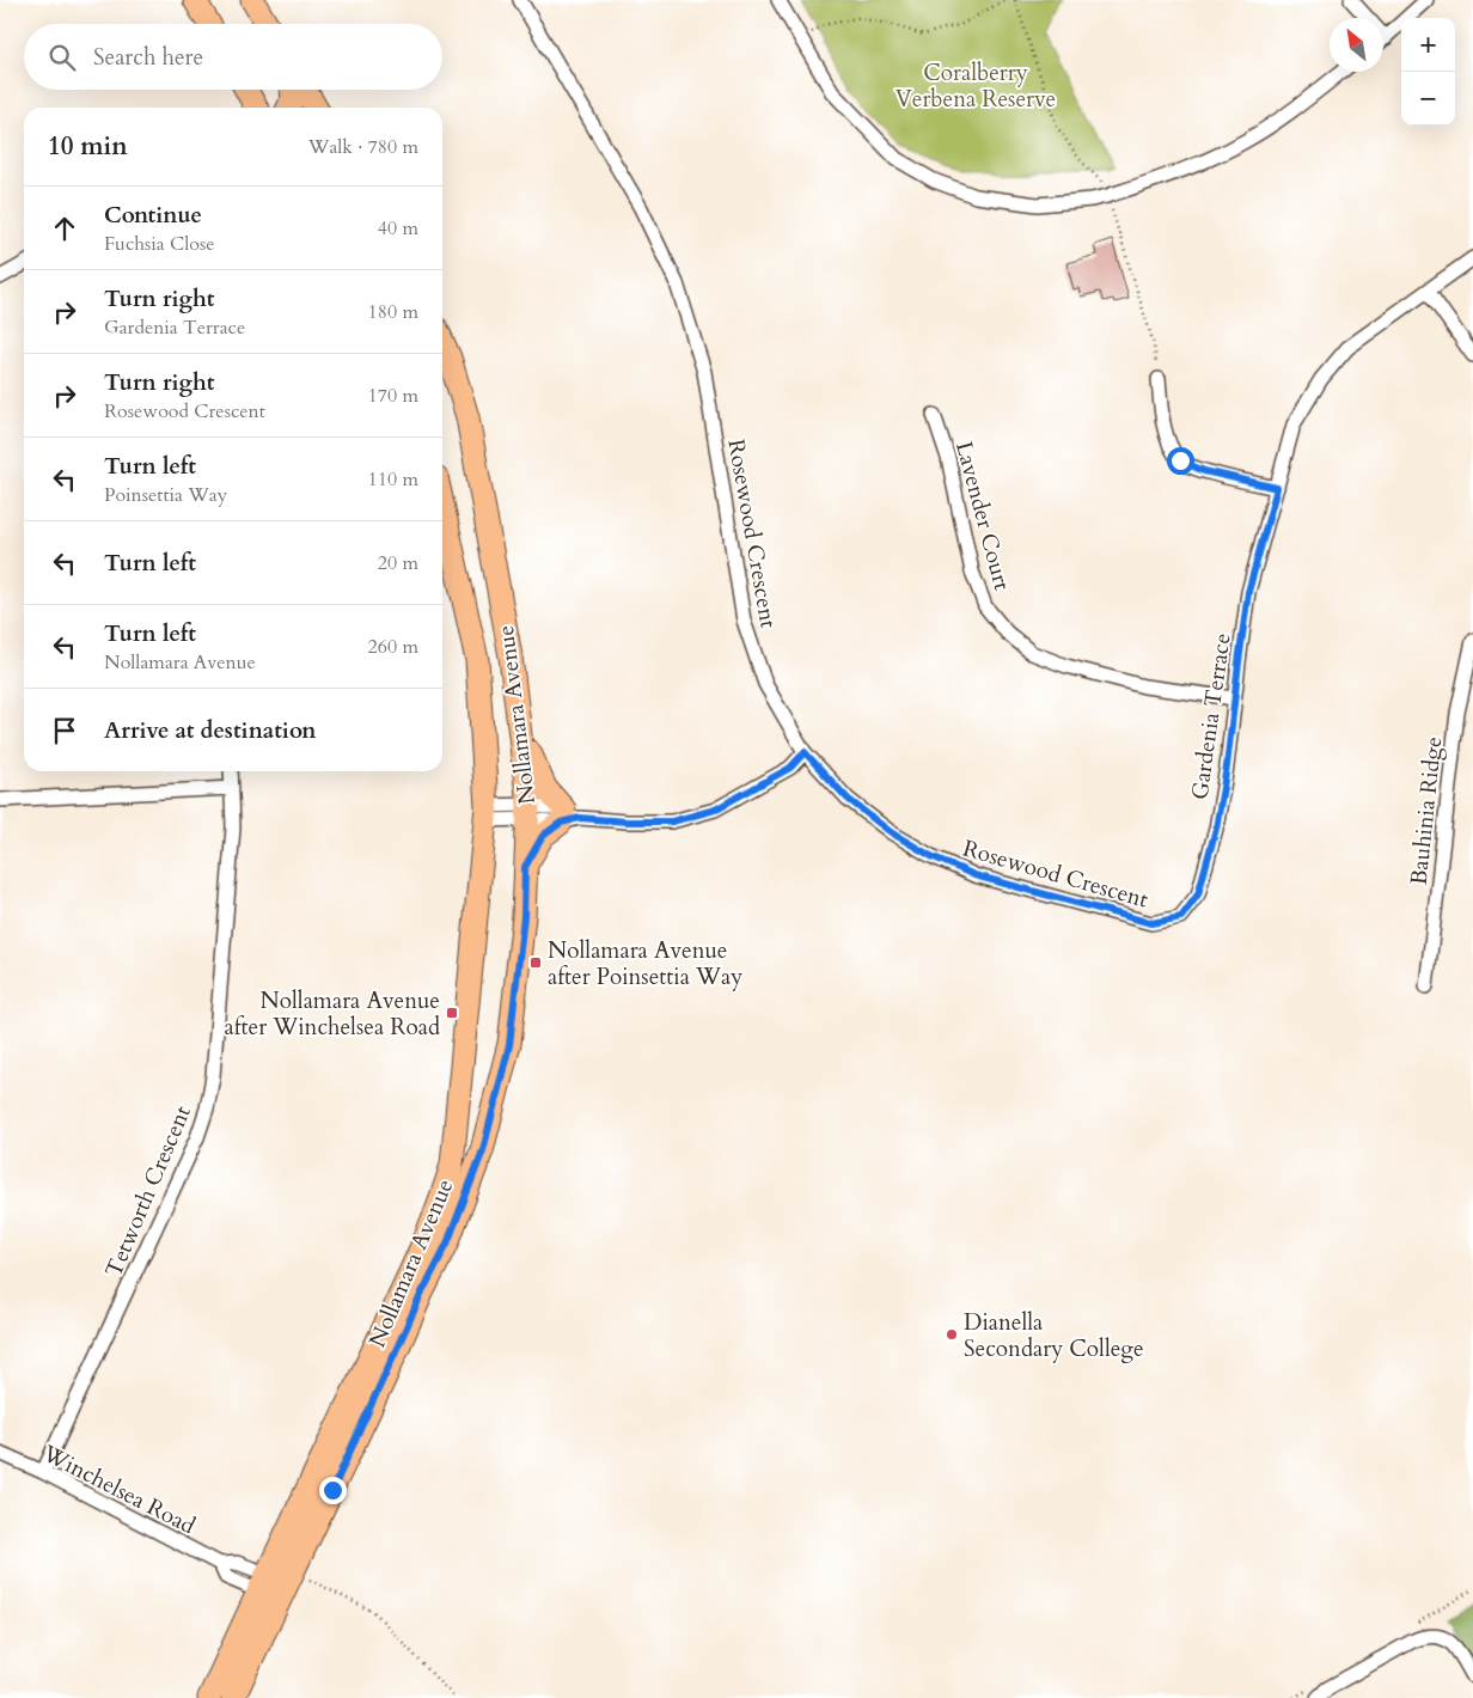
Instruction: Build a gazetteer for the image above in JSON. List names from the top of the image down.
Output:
{
  "streets": {
    "main road": ["Nollamara Avenue"],
    "street": [
      "Lavender Court",
      "Rosewood Crescent",
      "Gardenia Terrace",
      "Bauhinia Ridge",
      "Tetworth Crescent",
      "Winchelsea Road"
    ]
  },
  "crossings": [
    ["Lavender Court", "Gardenia Terrace"],
    ["Rosewood Crescent", "Gardenia Terrace"],
    ["Nollamara Avenue", "Winchelsea Road"],
    ["Tetworth Crescent", "Winchelsea Road"]
  ],
  "parks": ["Coralberry Verbena Reserve"],
  "places": {
    "transit": ["Nollamara Avenue after Poinsettia Way", "Nollamara Avenue after Winchelsea Road"],
    "other": ["Dianella Secondary College"]
  },
  "north": "top left",
  "page": {
    "map_buttons": ["+", "−"],
    "search": "Search here",
    "heading": ["10 min", "Walk · 780 m"],
    "list": [
      ["Continue", "Fuchsia Close", "40 m"],
      ["Turn right", "Gardenia Terrace", "180 m"],
      ["Turn right", "Rosewood Crescent", "170 m"],
      ["Turn left", "Poinsettia Way", "110 m"],
      ["Turn left", "20 m"],
      ["Turn left", "Nollamara Avenue", "260 m"],
      "Arrive at destination"
    ]
  }
}
